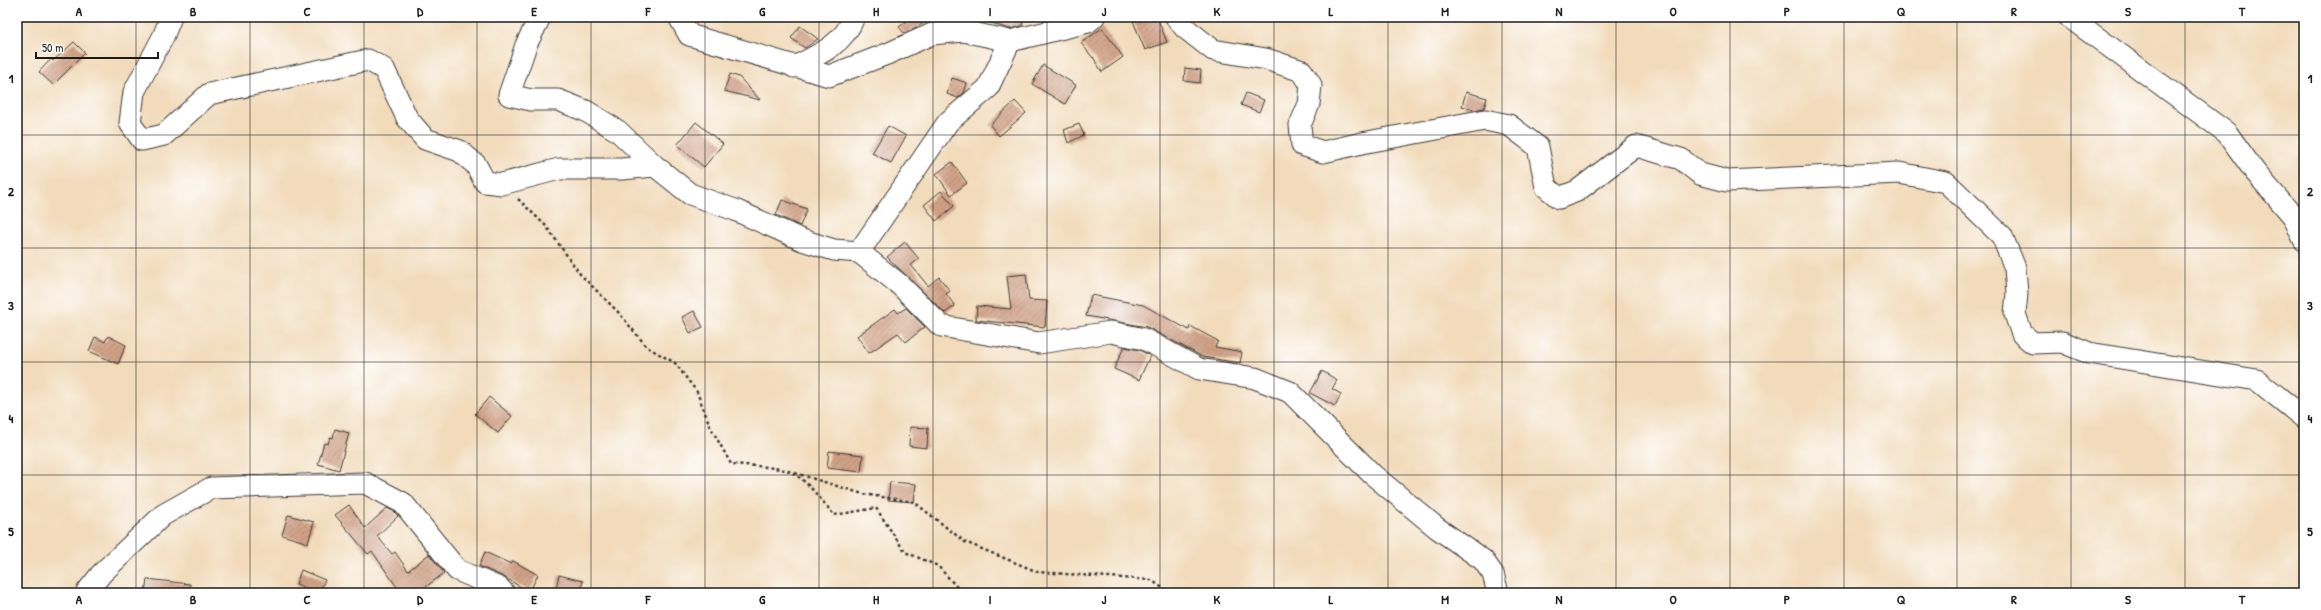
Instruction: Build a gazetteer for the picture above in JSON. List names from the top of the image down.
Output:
{
  "scale_bar": "50 m",
  "grid": {
    "columns": [
      "A",
      "B",
      "C",
      "D",
      "E",
      "F",
      "G",
      "H",
      "I",
      "J",
      "K",
      "L",
      "M",
      "N",
      "O",
      "P",
      "Q",
      "R",
      "S",
      "T"
    ],
    "rows": [
      "1",
      "2",
      "3",
      "4",
      "5"
    ]
  }
}
